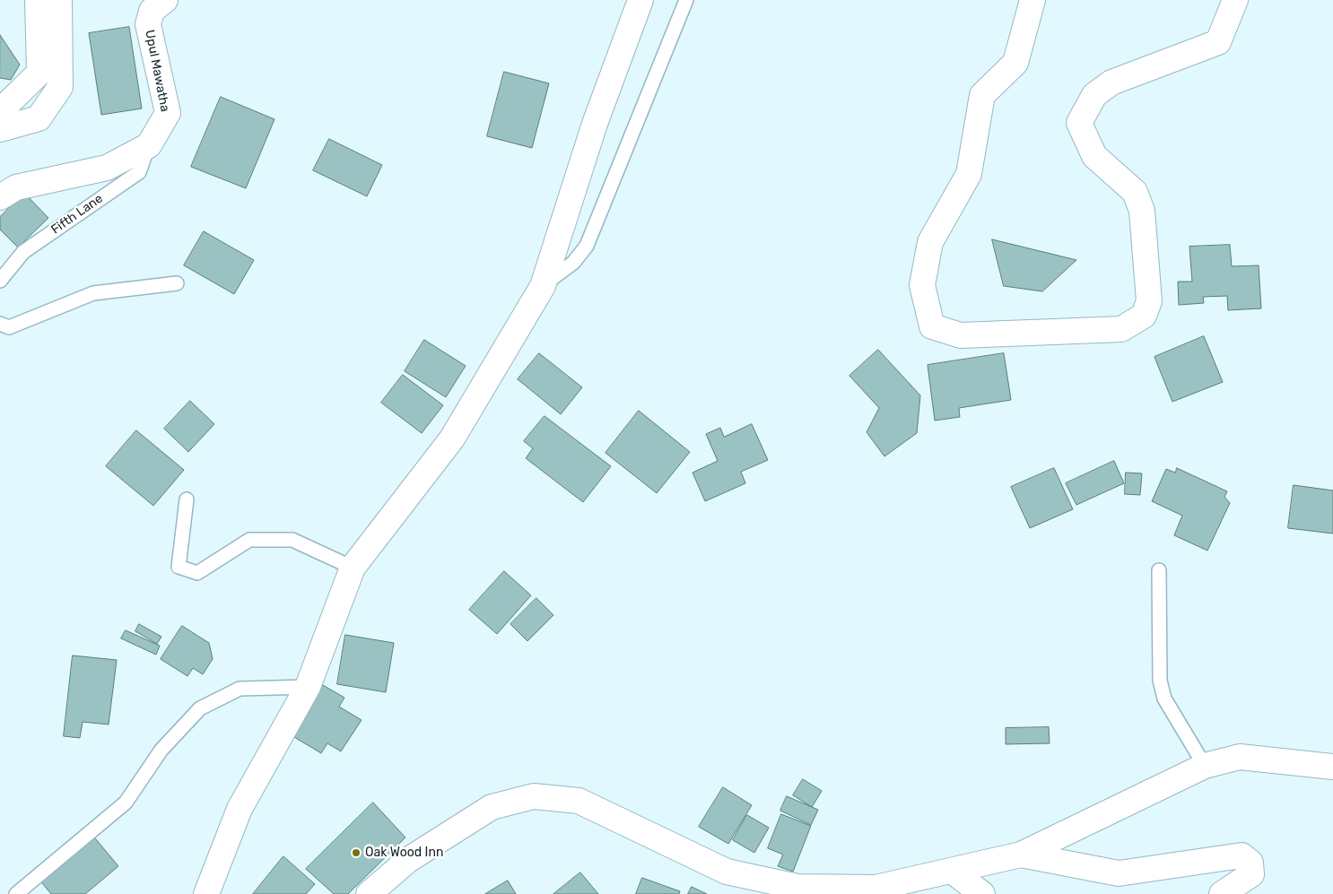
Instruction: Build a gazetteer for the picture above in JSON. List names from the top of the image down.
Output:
{
  "streets": {
    "street": ["Upul Mawatha"],
    "lane": ["Fifth Lane"]
  },
  "crossings": [
    ["Upul Mawatha", "Fifth Lane"]
  ],
  "places": ["Oak Wood Inn"]
}
